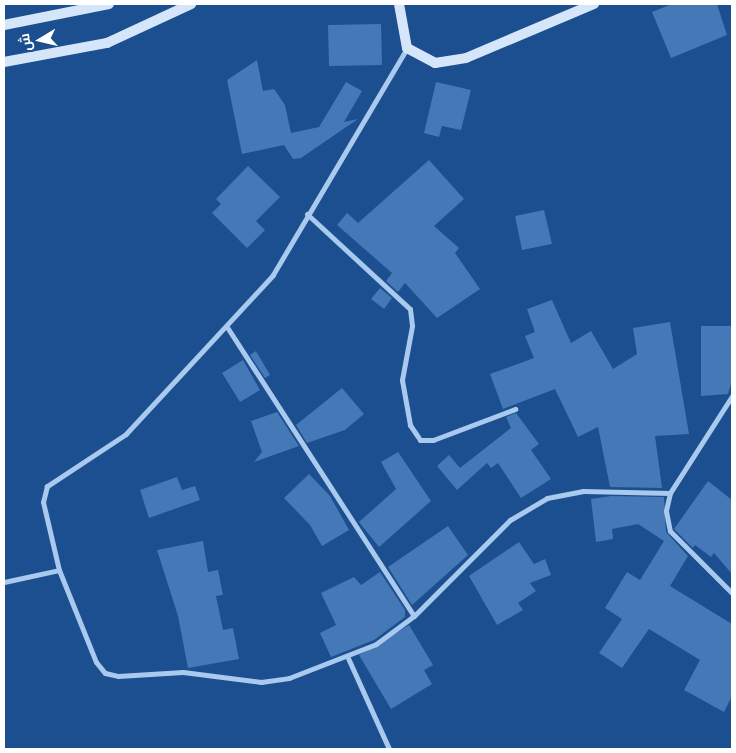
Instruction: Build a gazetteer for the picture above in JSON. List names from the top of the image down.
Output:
{
  "north": "left"
}
